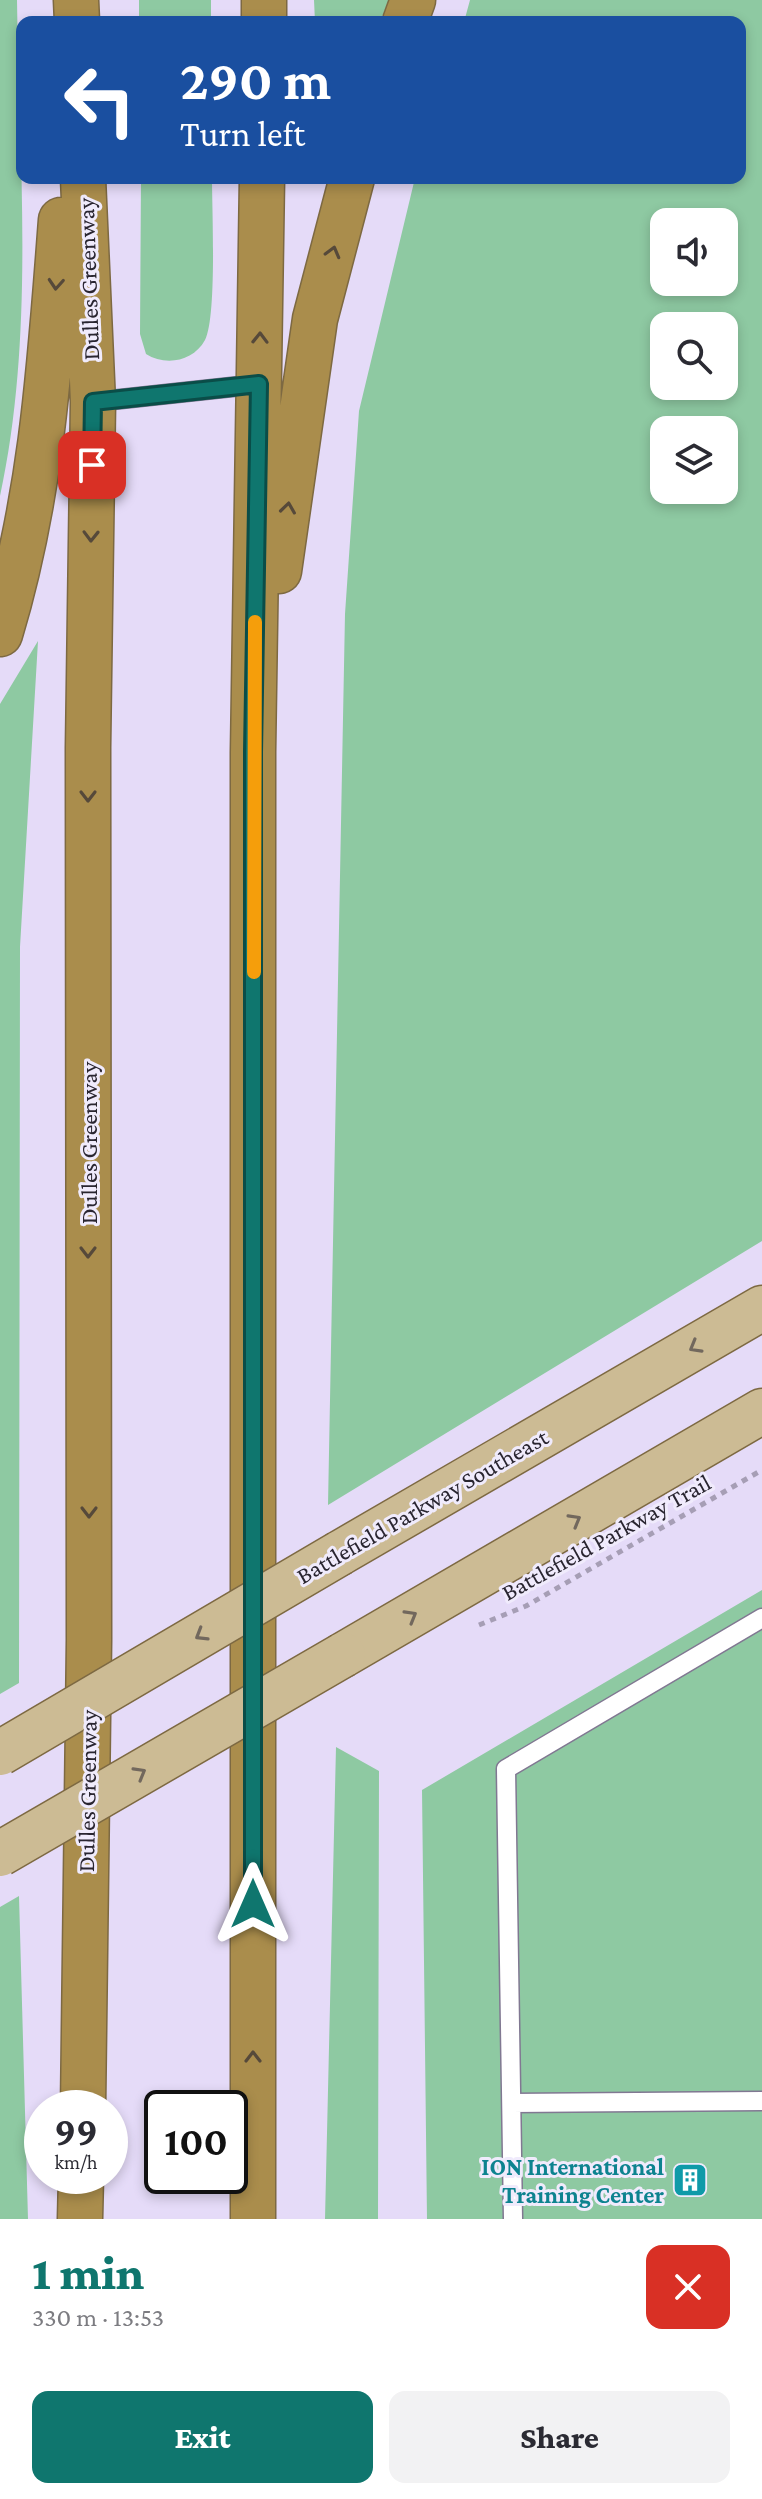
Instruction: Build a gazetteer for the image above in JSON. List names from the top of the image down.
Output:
{
  "streets": {
    "highway": ["Dulles Greenway"],
    "main road": ["Battlefield Parkway Southeast"],
    "path": ["Battlefield Parkway Trail"]
  },
  "places": {
    "building": ["ION International Training Center"]
  },
  "page": {
    "turn": ["290 m", "Turn left"],
    "speed": "99 km/h",
    "limit": "100",
    "heading": ["1 min", "330 m · 13:53"],
    "buttons": ["Exit", "Share"]
  }
}
